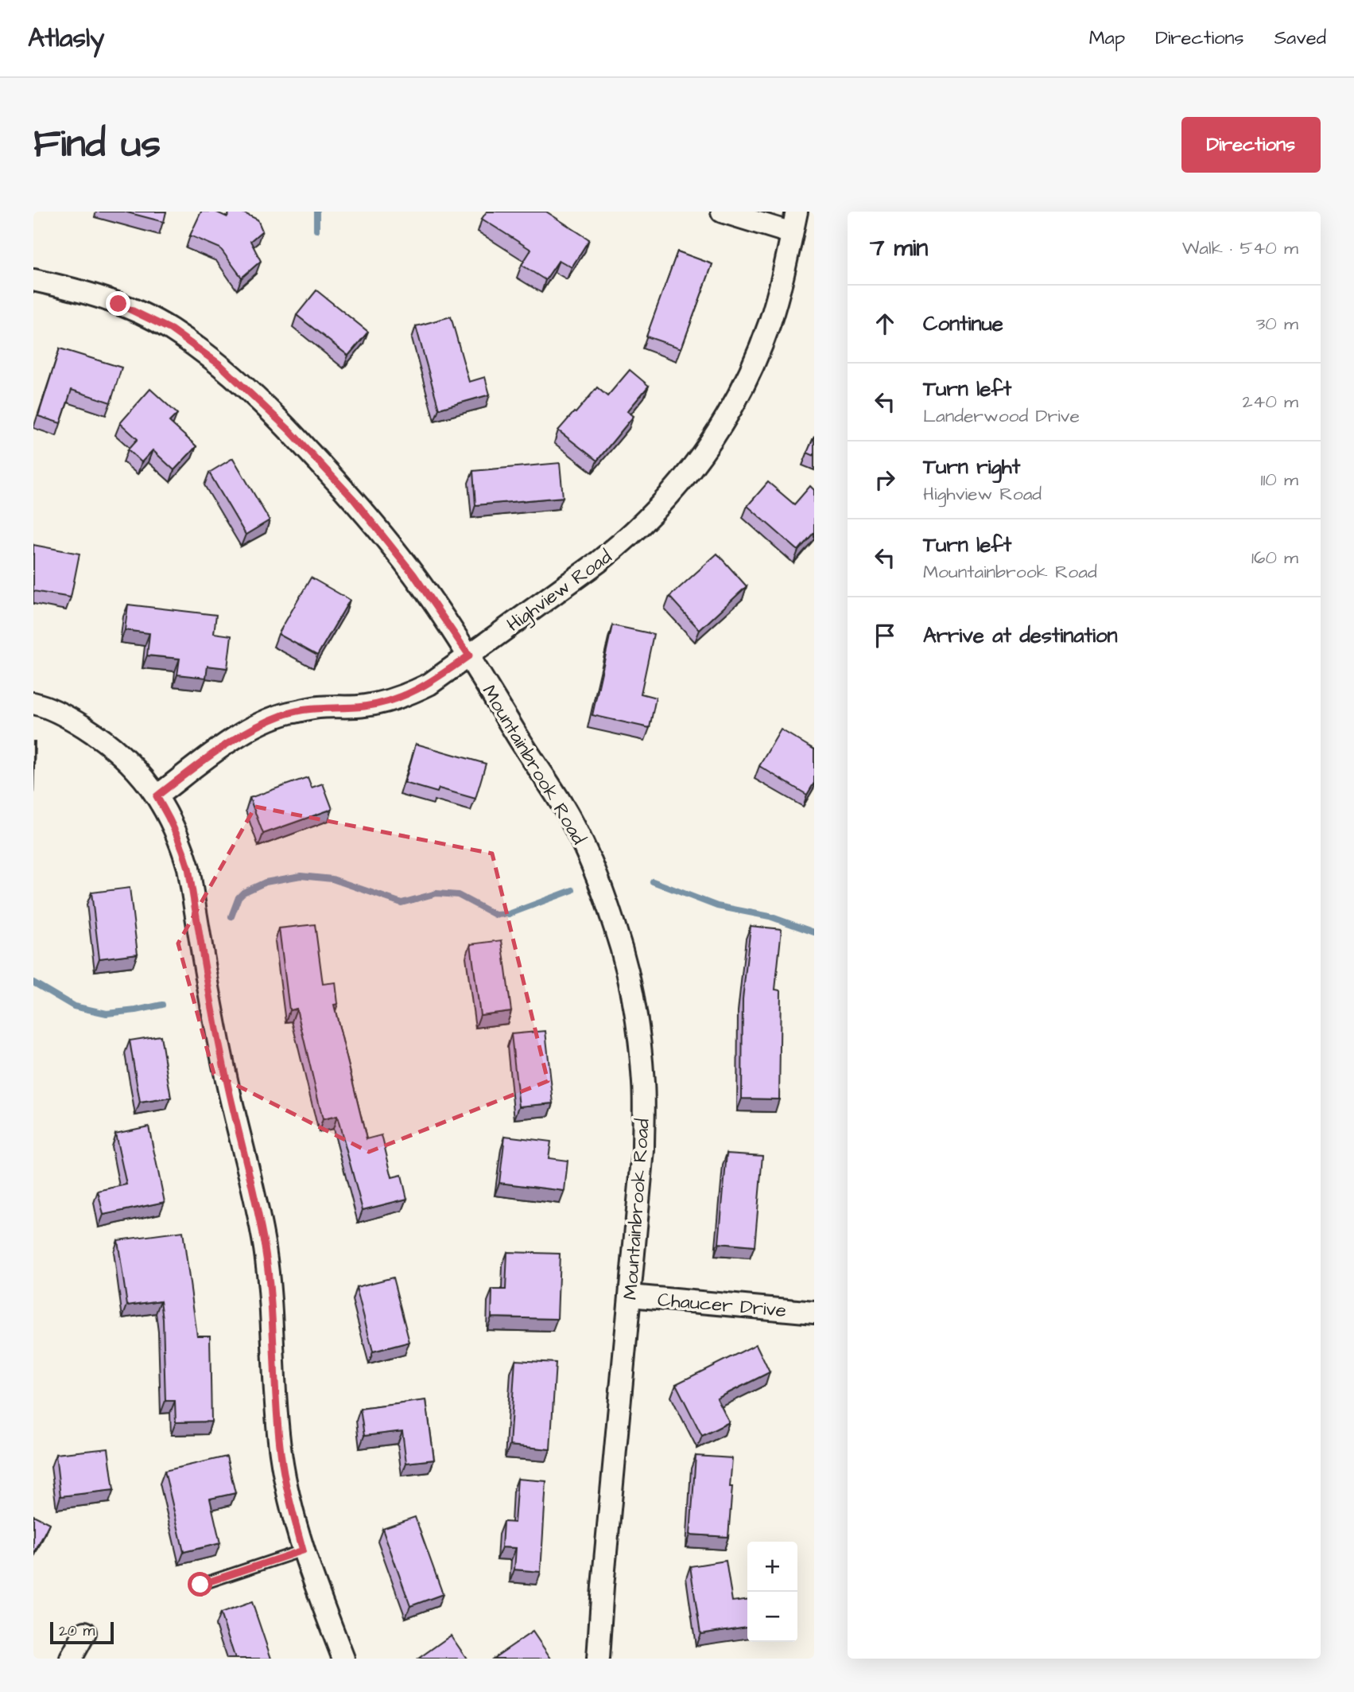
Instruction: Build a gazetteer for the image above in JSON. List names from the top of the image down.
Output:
{
  "streets": {
    "street": ["Highview Road", "Mountainbrook Road", "Chaucer Drive"]
  },
  "crossings": [
    ["Highview Road", "Mountainbrook Road"],
    ["Mountainbrook Road", "Chaucer Drive"]
  ],
  "scale_bar": "20 m",
  "page": {
    "header": "Atlasly",
    "nav": ["Map", "Directions", "Saved"],
    "buttons": "Directions",
    "title": "Find us",
    "heading": ["7 min", "Walk · 540 m"],
    "list": [
      ["Continue", "30 m"],
      ["Turn left", "Landerwood Drive", "240 m"],
      ["Turn right", "Highview Road", "110 m"],
      ["Turn left", "Mountainbrook Road", "160 m"],
      "Arrive at destination"
    ],
    "map_buttons": ["+", "−"],
    "scale": "20 m"
  }
}
